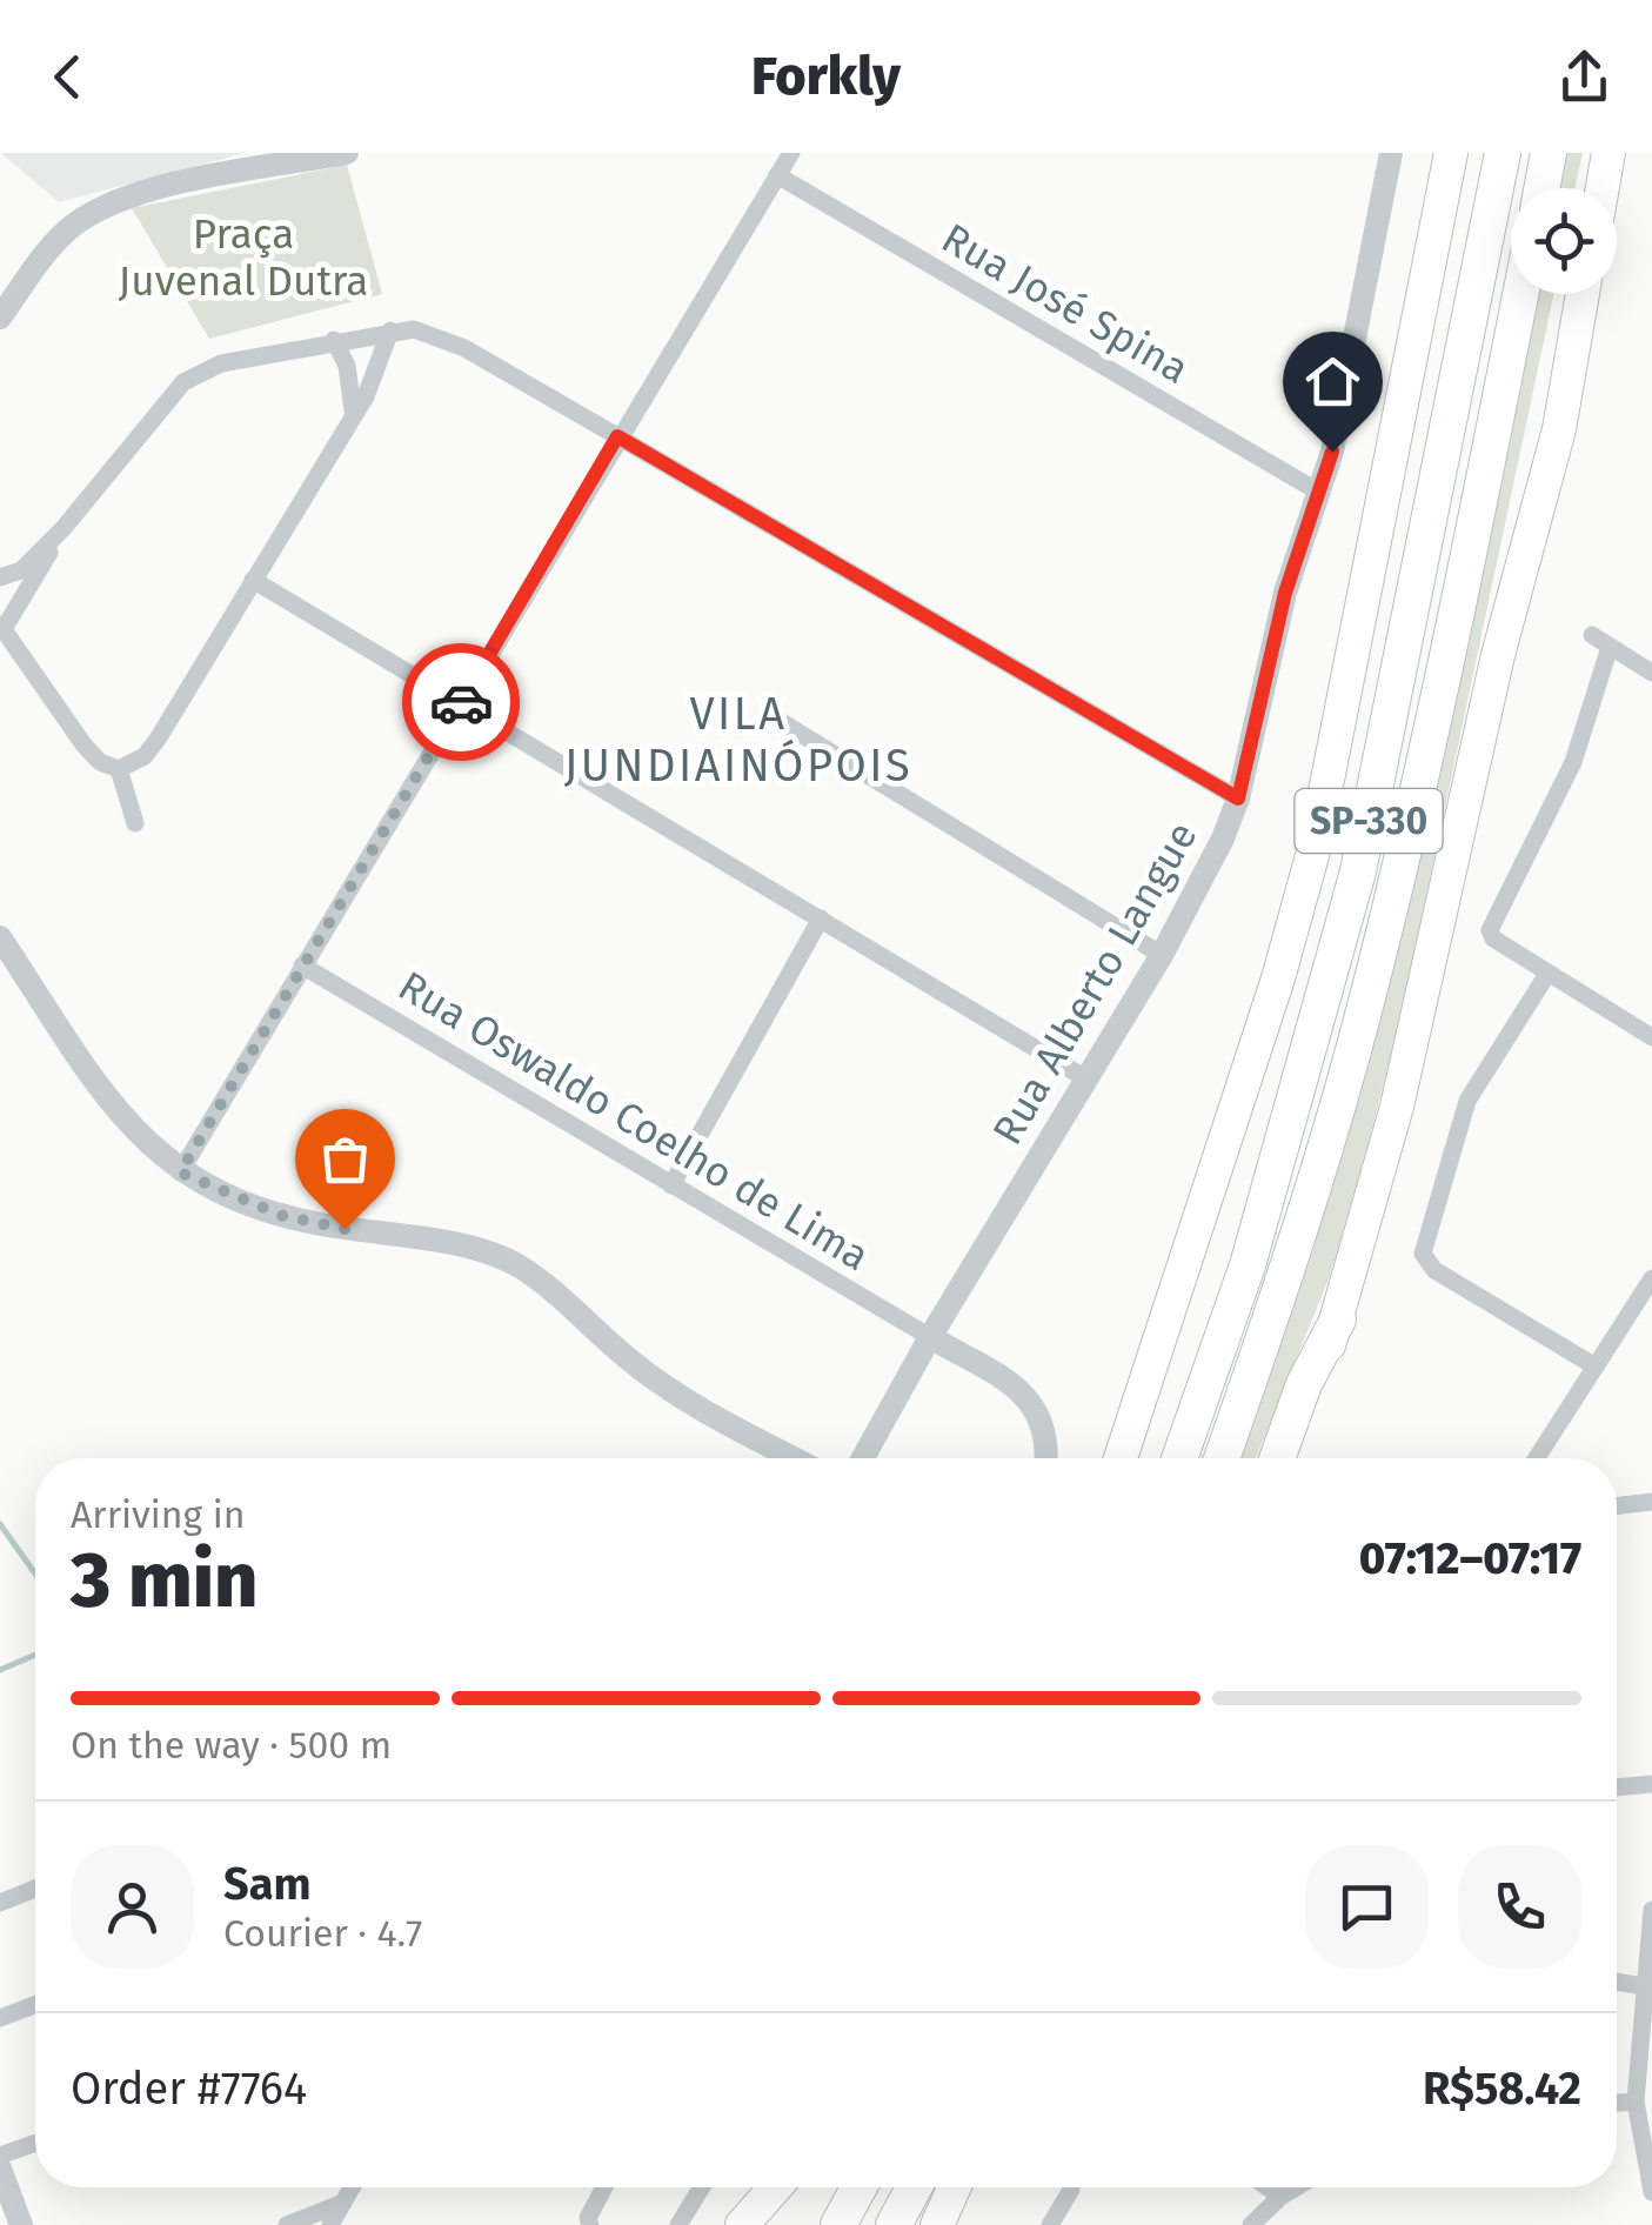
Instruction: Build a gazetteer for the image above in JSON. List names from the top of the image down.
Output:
{
  "streets": {
    "highway": ["SP-330"],
    "street": ["Rua José Spina", "Rua Alberto Langue", "Rua Oswaldo Coelho de Lima"]
  },
  "crossings": [
    ["Rua José Spina", "Rua Alberto Langue"],
    ["Rua Alberto Langue", "Rua Oswaldo Coelho de Lima"]
  ],
  "districts": ["VILA JUNDIAINÓPOIS"],
  "parks": ["Praça Juvenal Dutra"],
  "page": {
    "header": "Forkly",
    "heading": ["3 min", "Arriving in", "07:12–07:17"],
    "panel": [
      "Sam",
      "Courier · 4.7",
      "Order #7764",
      "R$58.42"
    ],
    "bar": "On the way · 500 m"
  }
}
